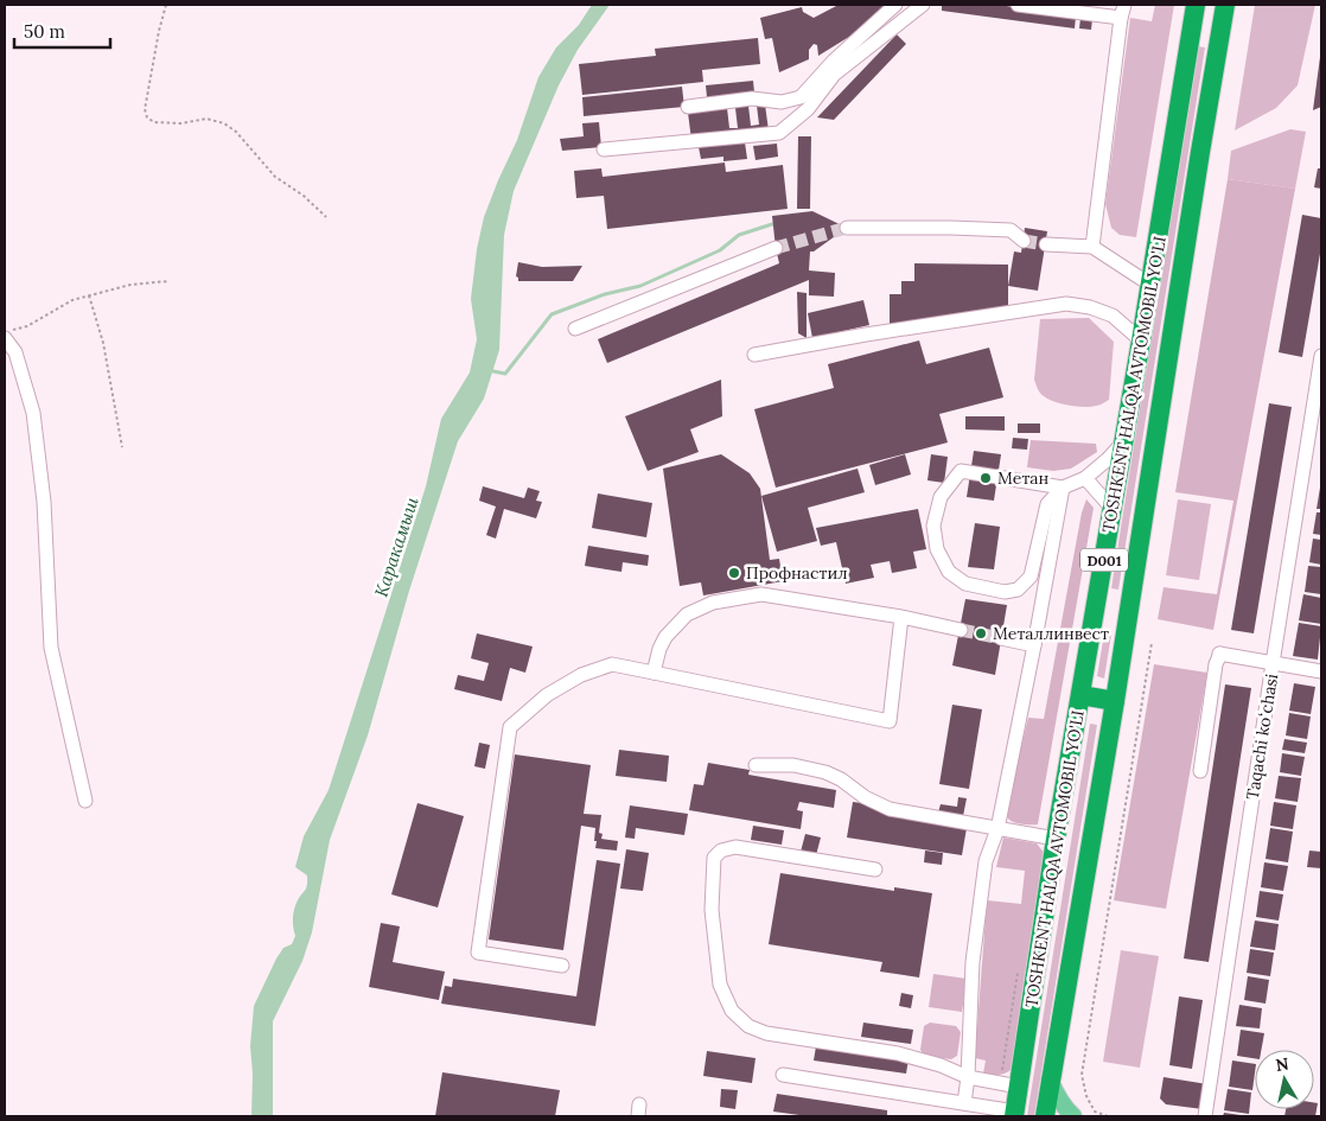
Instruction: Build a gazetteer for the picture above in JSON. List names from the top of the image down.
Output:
{
  "streets": {
    "highway": ["TOSHKENT HALQA AVTOMOBIL YO'LI", "D001"],
    "street": ["Taqachi koʻchasi"]
  },
  "water": ["Каракамыш"],
  "places": ["Метан", "Профнастил", "Металлинвест"],
  "scale_bar": "50 m",
  "north": "top"
}
